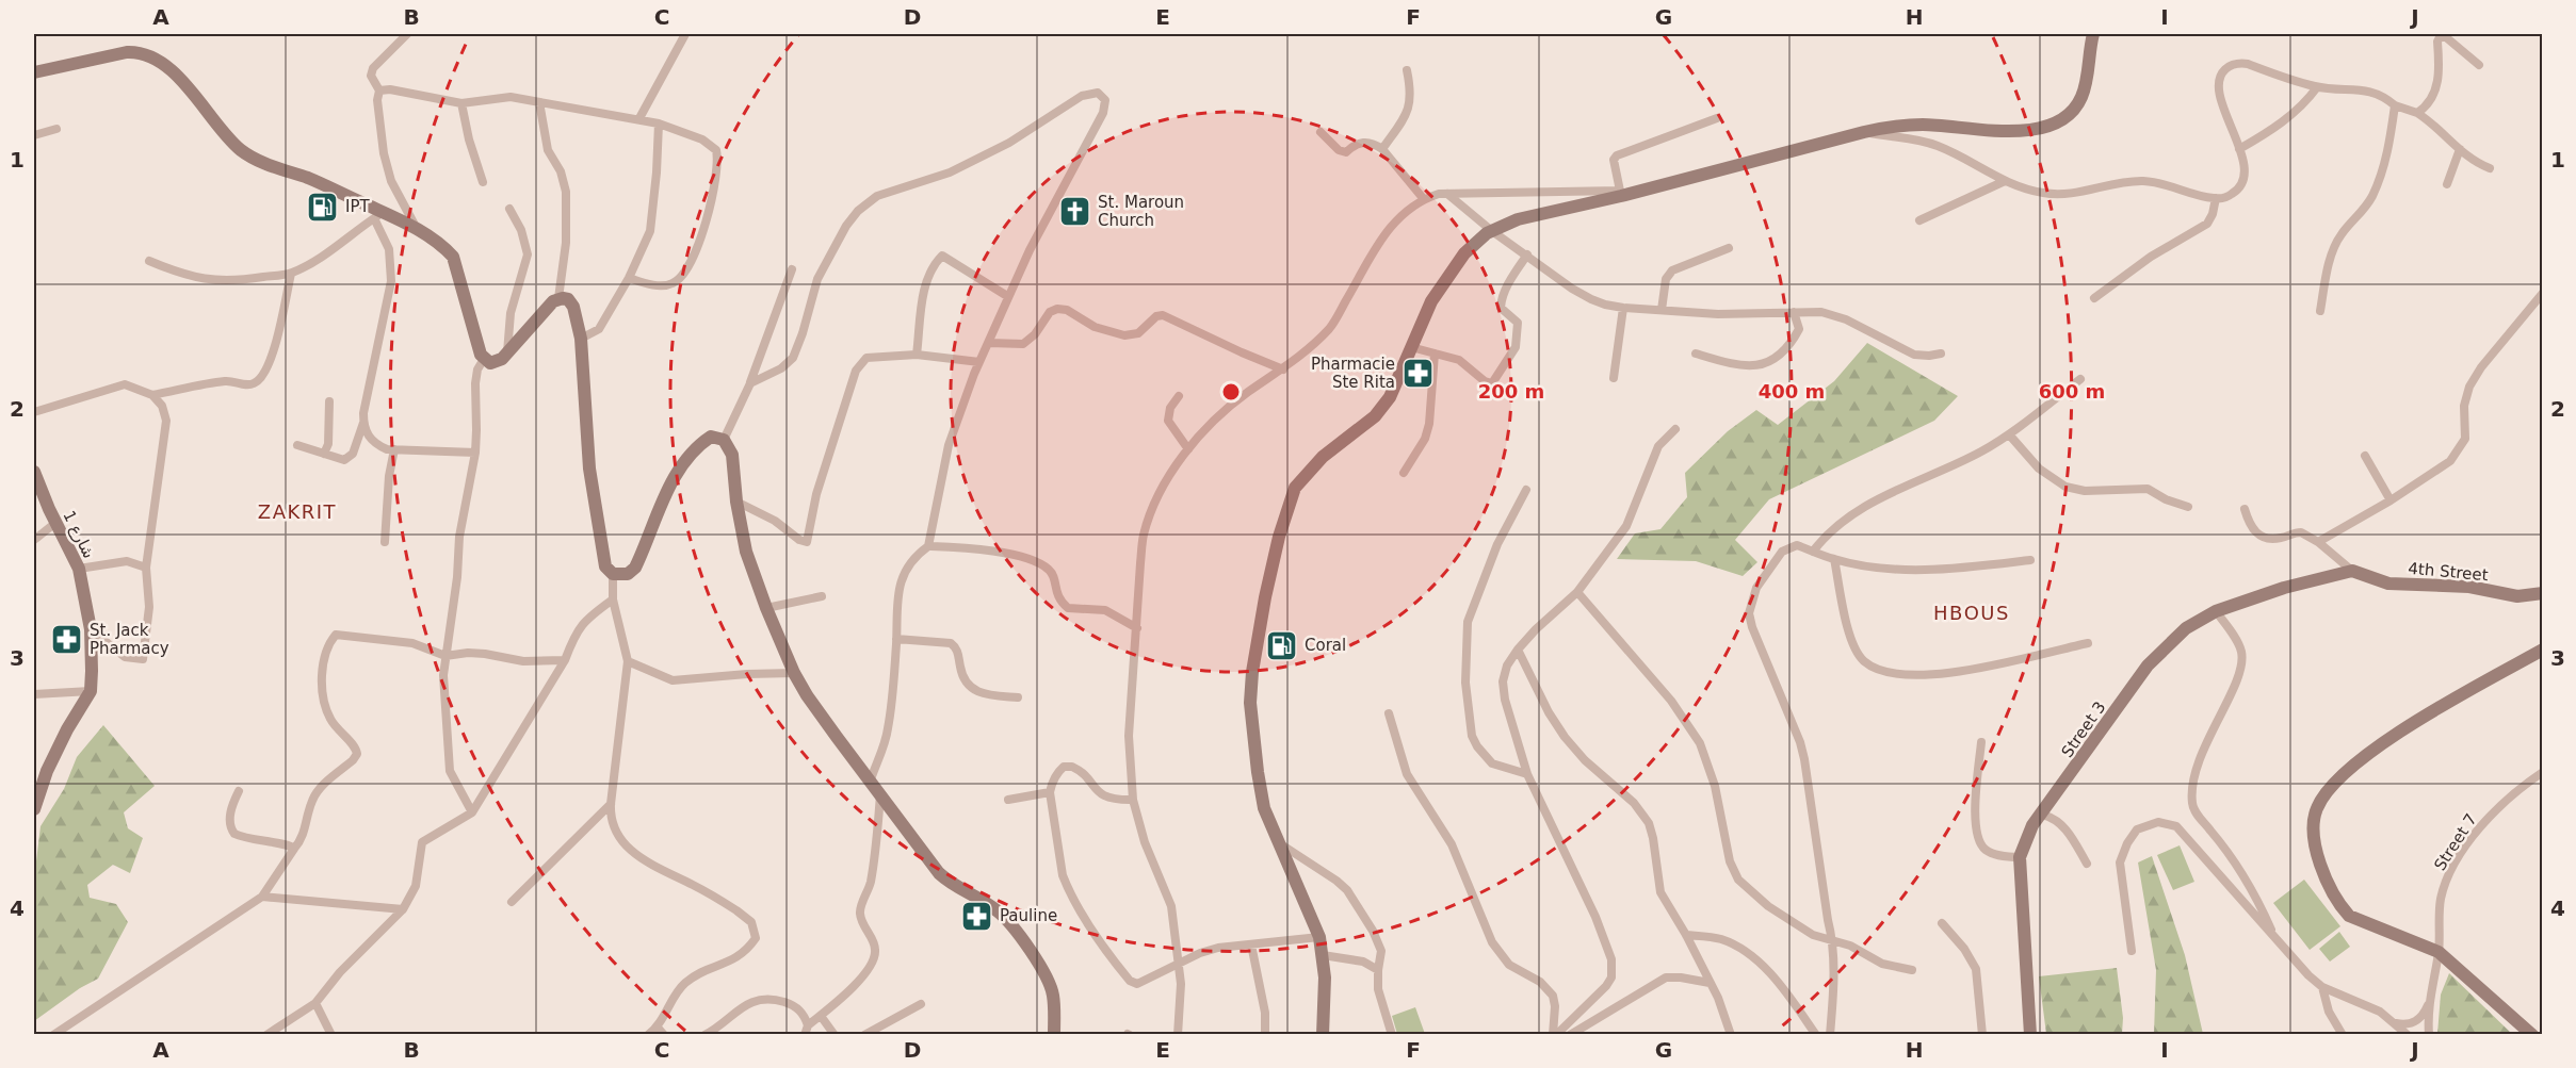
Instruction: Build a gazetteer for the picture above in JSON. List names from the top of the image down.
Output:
{
  "streets": {
    "street": [
      "شارع 1",
      "4th Street",
      "Street 3",
      "Street 7"
    ]
  },
  "crossings": [
    ["4th Street", "Street 3"]
  ],
  "districts": ["ZAKRIT", "HBOUS"],
  "places": {
    "fuel station": ["IPT", "Coral"],
    "church": ["St. Maroun Church"],
    "pharmacy": ["Pharmacie Ste Rita", "St. Jack Pharmacy", "Pauline"]
  },
  "grid": {
    "columns": [
      "A",
      "B",
      "C",
      "D",
      "E",
      "F",
      "G",
      "H",
      "I",
      "J"
    ],
    "rows": [
      "1",
      "2",
      "3",
      "4"
    ]
  },
  "rings": ["200 m", "400 m", "600 m"]
}
